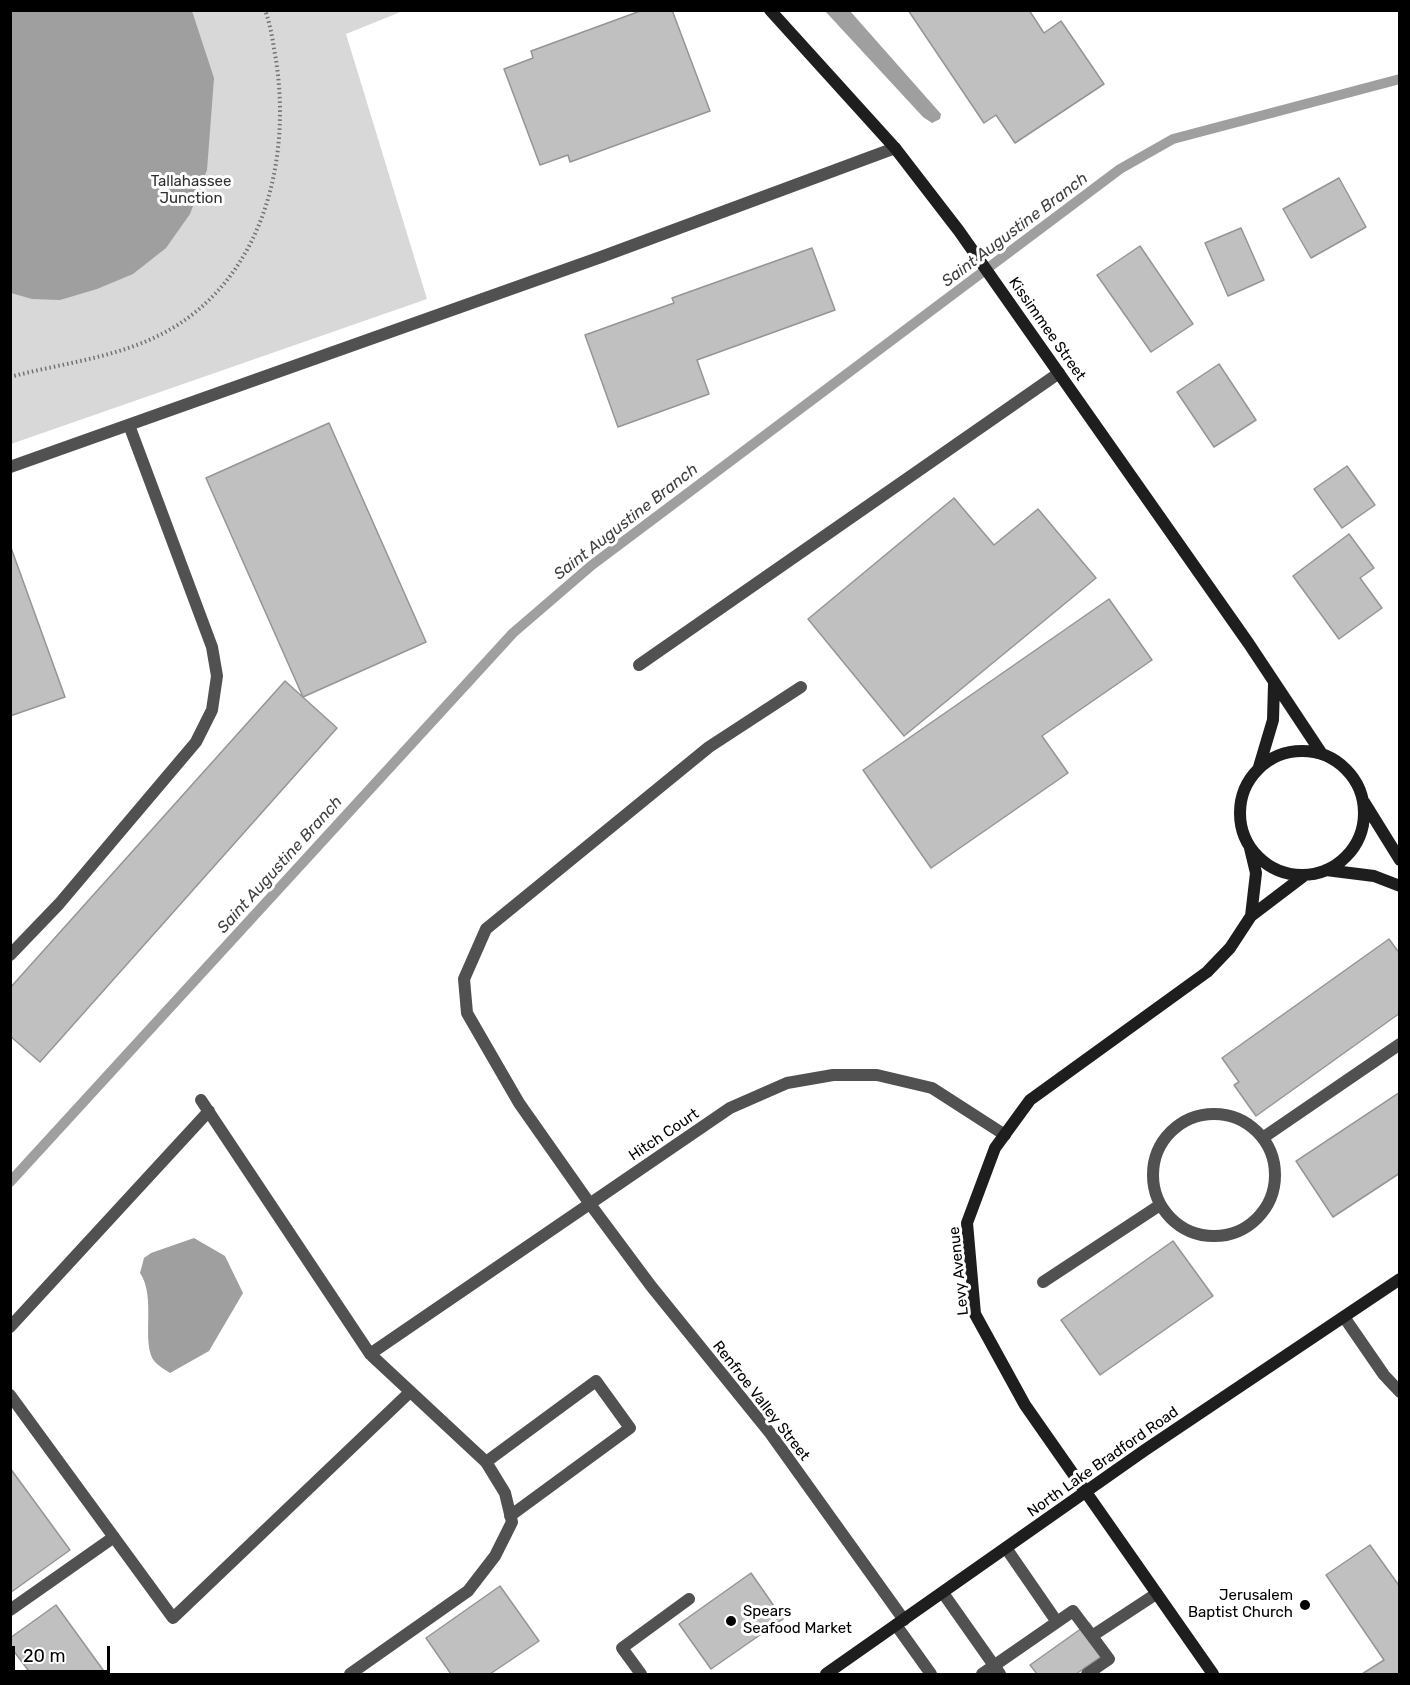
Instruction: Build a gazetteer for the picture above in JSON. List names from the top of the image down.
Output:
{
  "streets": {
    "street": [
      "Kissimmee Street",
      "Hitch Court",
      "Levy Avenue",
      "Renfroe Valley Street",
      "North Lake Bradford Road"
    ]
  },
  "crossings": [
    ["Kissimmee Street", "Levy Avenue"],
    ["Hitch Court", "Levy Avenue"],
    ["Hitch Court", "Renfroe Valley Street"],
    ["Levy Avenue", "North Lake Bradford Road"],
    ["Renfroe Valley Street", "North Lake Bradford Road"]
  ],
  "water": ["Saint Augustine Branch"],
  "parks": ["Tallahassee Junction"],
  "places": ["Jerusalem Baptist Church", "Spears Seafood Market"],
  "scale_bar": "20 m"
}
